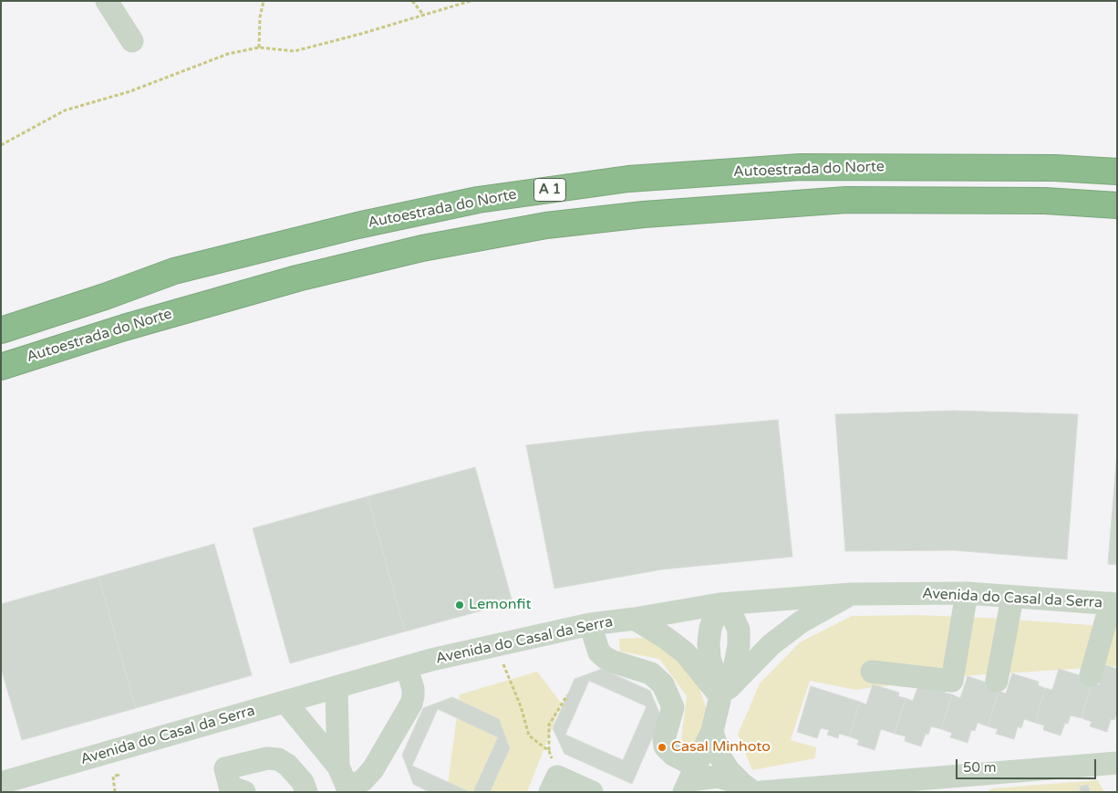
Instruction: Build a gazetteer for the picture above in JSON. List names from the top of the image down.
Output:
{
  "streets": {
    "highway": ["Autoestrada do Norte", "A 1"],
    "street": ["Avenida do Casal da Serra"]
  },
  "places": ["Lemonfit", "Casal Minhoto"],
  "scale_bar": "50 m"
}
